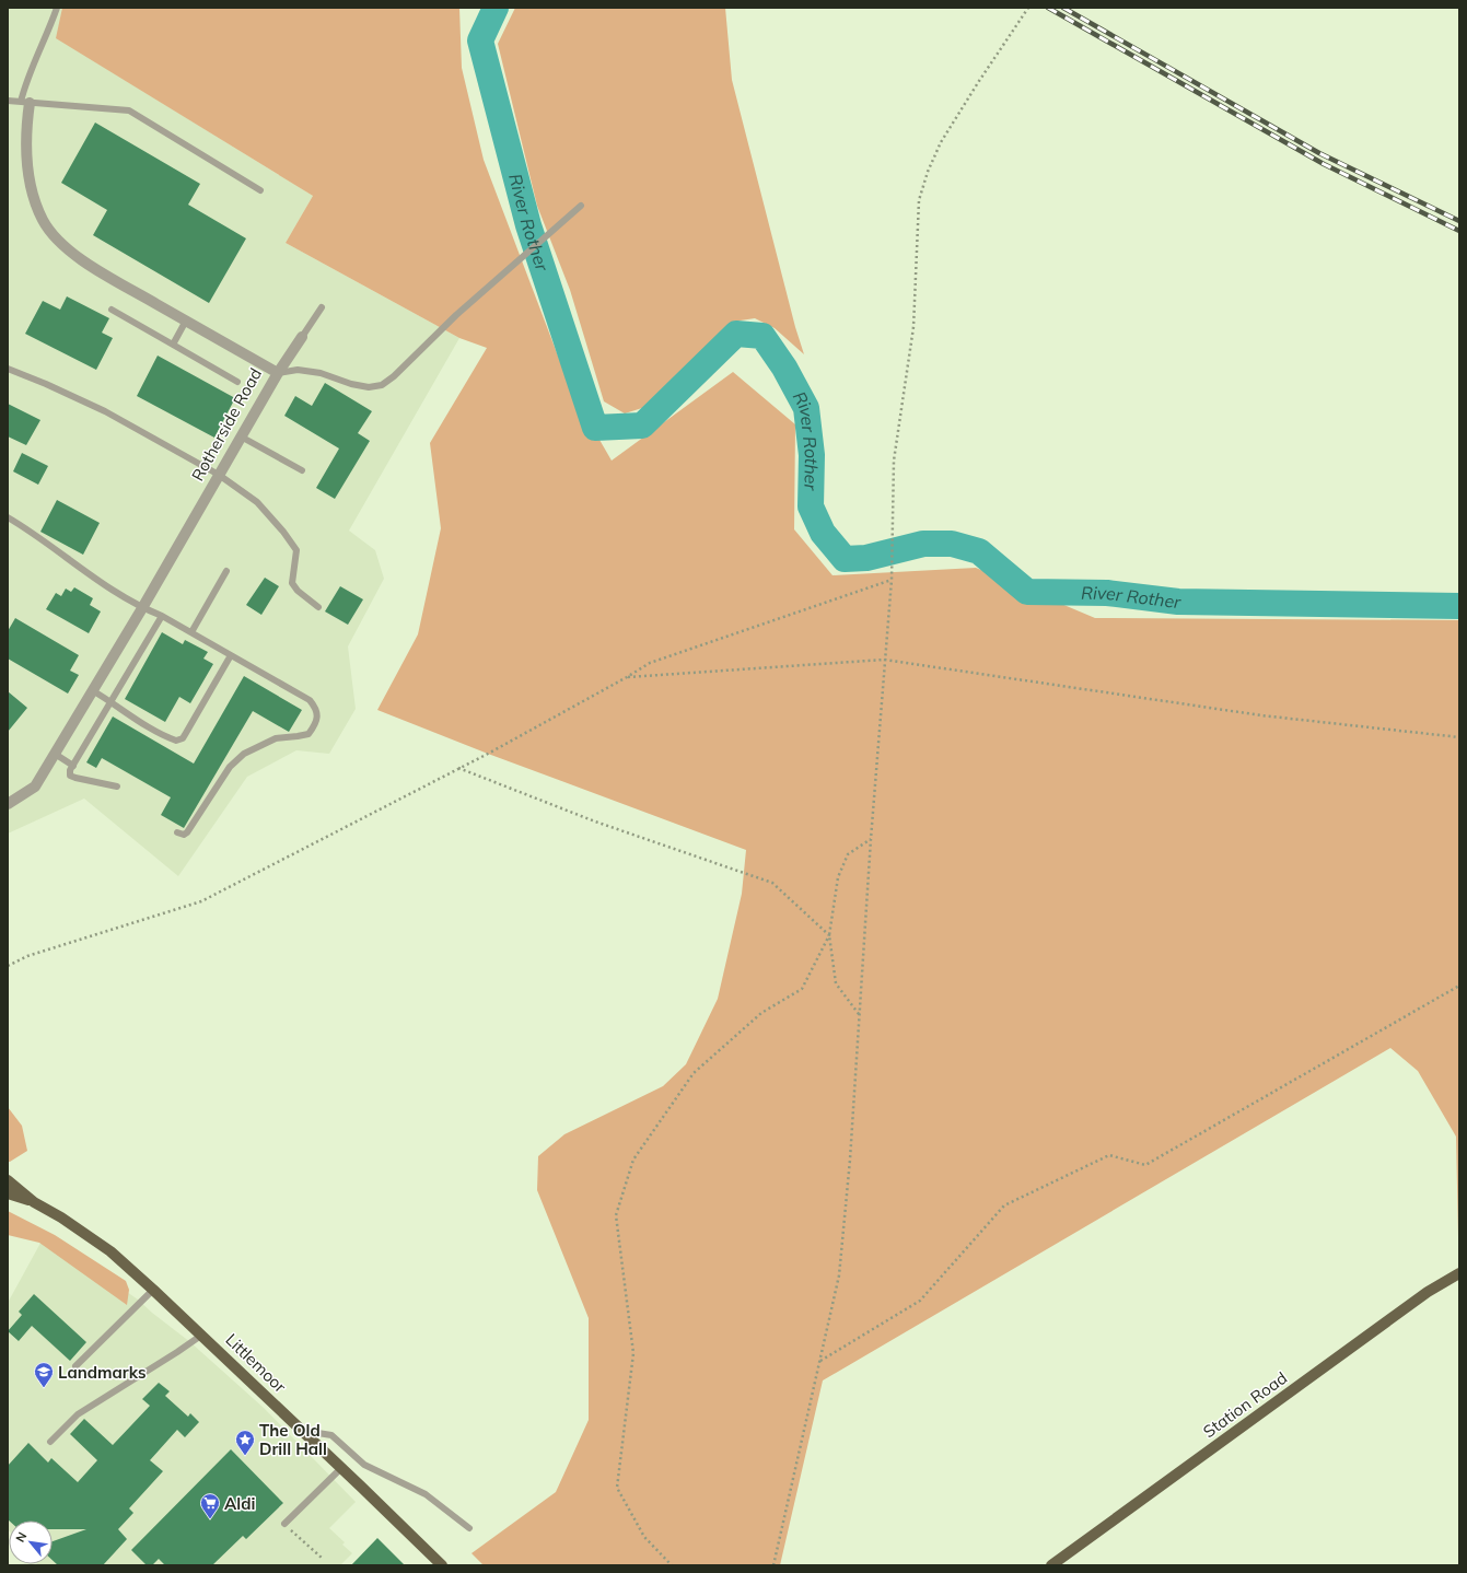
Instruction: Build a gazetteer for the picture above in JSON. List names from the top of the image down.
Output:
{
  "streets": {
    "main road": ["Littlemoor", "Station Road"],
    "street": ["Rotherside Road"]
  },
  "water": ["River Rother"],
  "places": {
    "school or university": ["Landmarks"],
    "place": ["The Old Drill Hall"],
    "supermarket": ["Aldi"]
  },
  "north": "top left"
}
